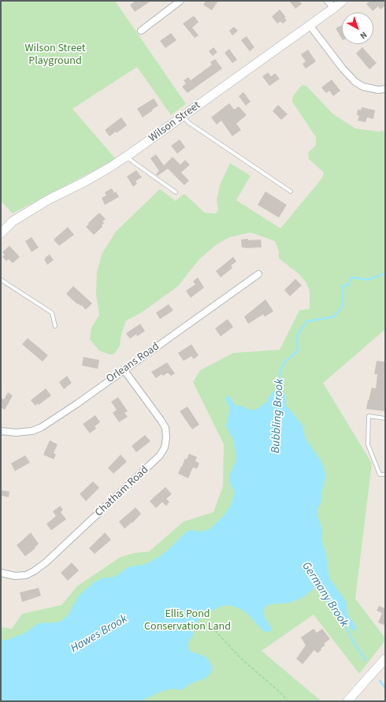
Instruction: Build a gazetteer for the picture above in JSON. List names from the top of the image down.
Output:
{
  "streets": {
    "street": ["Wilson Street", "Orleans Road", "Chatham Road"]
  },
  "crossings": [
    ["Orleans Road", "Chatham Road"]
  ],
  "water": ["Bubbling Brook", "Germany Brook", "Hawes Brook"],
  "parks": ["Wilson Street Playground", "Ellis Pond Conservation Land"],
  "north": "bottom right"
}
